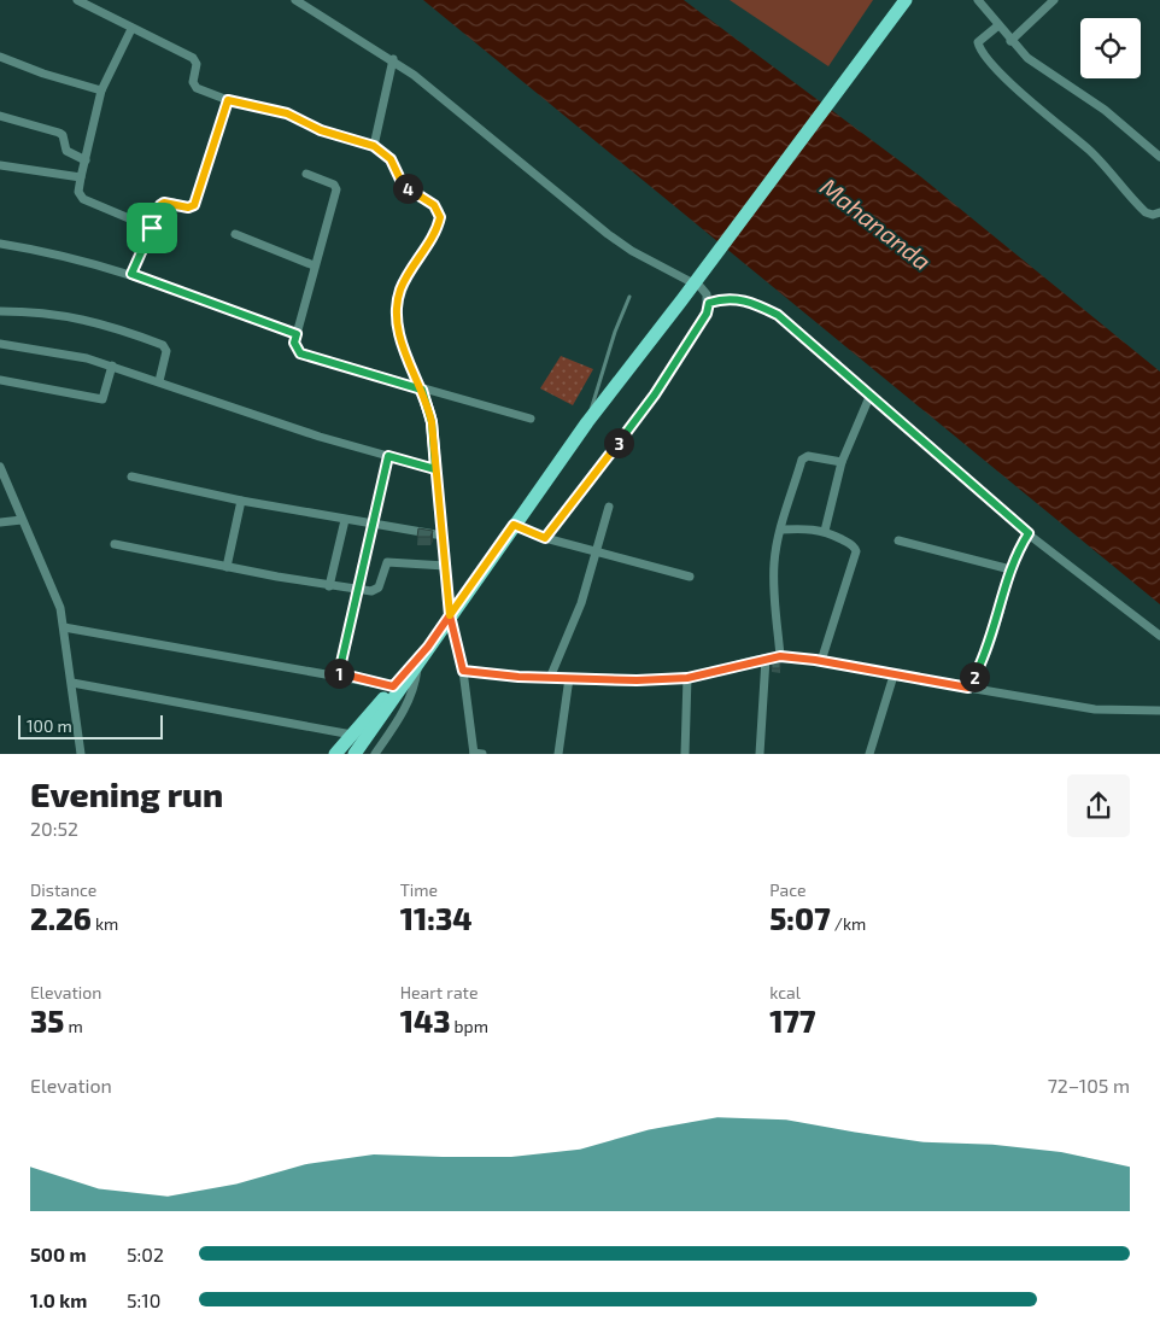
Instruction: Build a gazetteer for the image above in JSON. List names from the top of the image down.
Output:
{
  "water": ["Mahananda"],
  "scale_bar": "100 m",
  "page": {
    "pins": [
      "4",
      "3",
      "1",
      "2"
    ],
    "scale": "100 m",
    "heading": ["Evening run", "20:52"],
    "stats": [
      ["Distance", "2.26 km"],
      ["Time", "11:34"],
      ["Pace", "5:07 /km"],
      ["Elevation", "35 m"],
      ["Heart rate", "143 bpm"],
      ["kcal", "177"]
    ],
    "chart": ["Elevation", "72–105 m"],
    "list": [
      {
        "name": "500 m",
        "note": "5:02"
      },
      {
        "name": "1.0 km",
        "note": "5:10"
      }
    ]
  }
}
